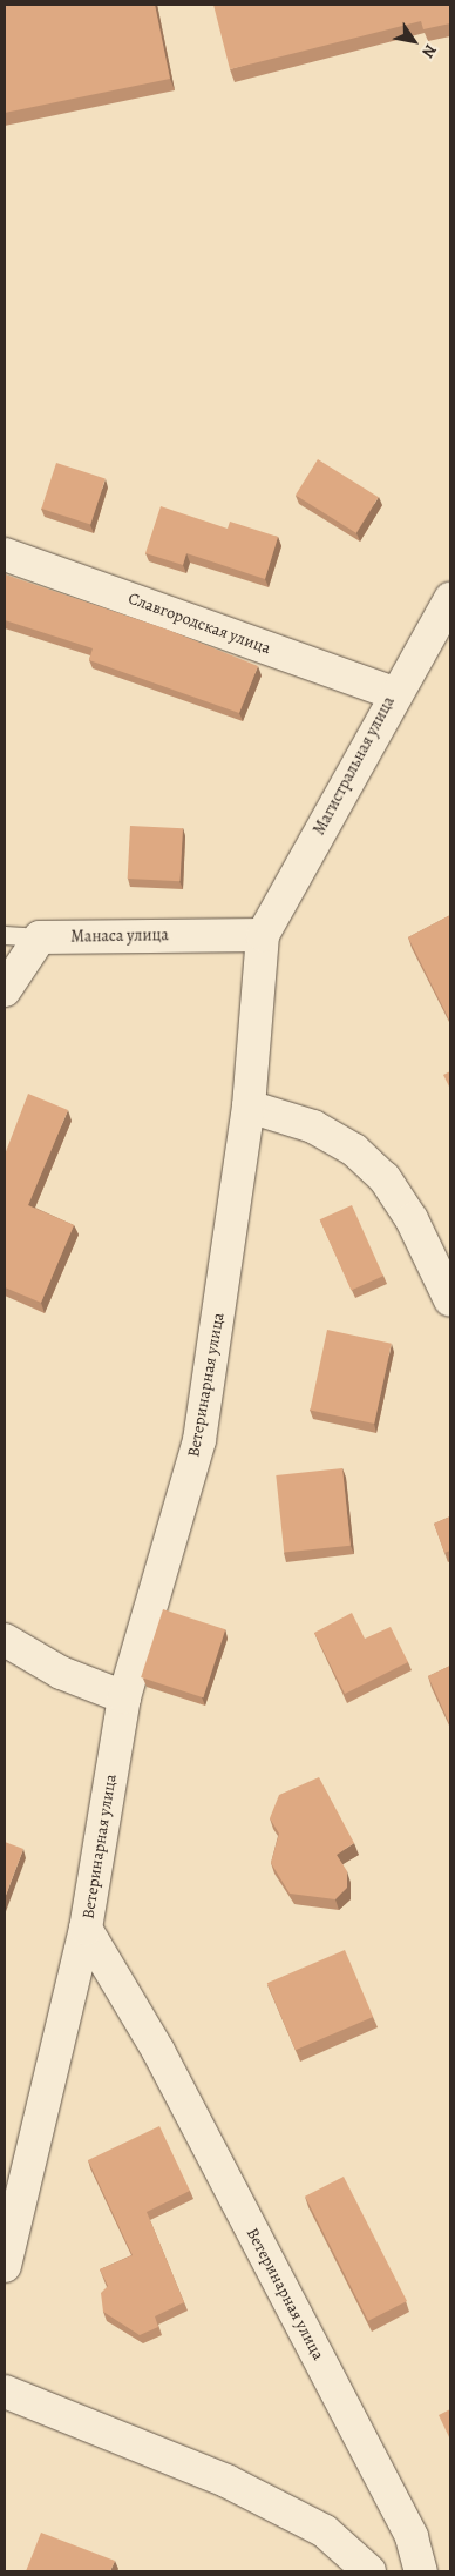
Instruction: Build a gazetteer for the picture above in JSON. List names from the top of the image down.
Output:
{
  "streets": {
    "street": [
      "Славгородская улица",
      "Магистральная улица",
      "Манаса улица",
      "Ветеринарная улица"
    ]
  },
  "crossings": [
    ["Славгородская улица", "Магистральная улица"],
    ["Магистральная улица", "Манаса улица"],
    ["Магистральная улица", "Ветеринарная улица"],
    ["Манаса улица", "Ветеринарная улица"]
  ],
  "north": "bottom right"
}
